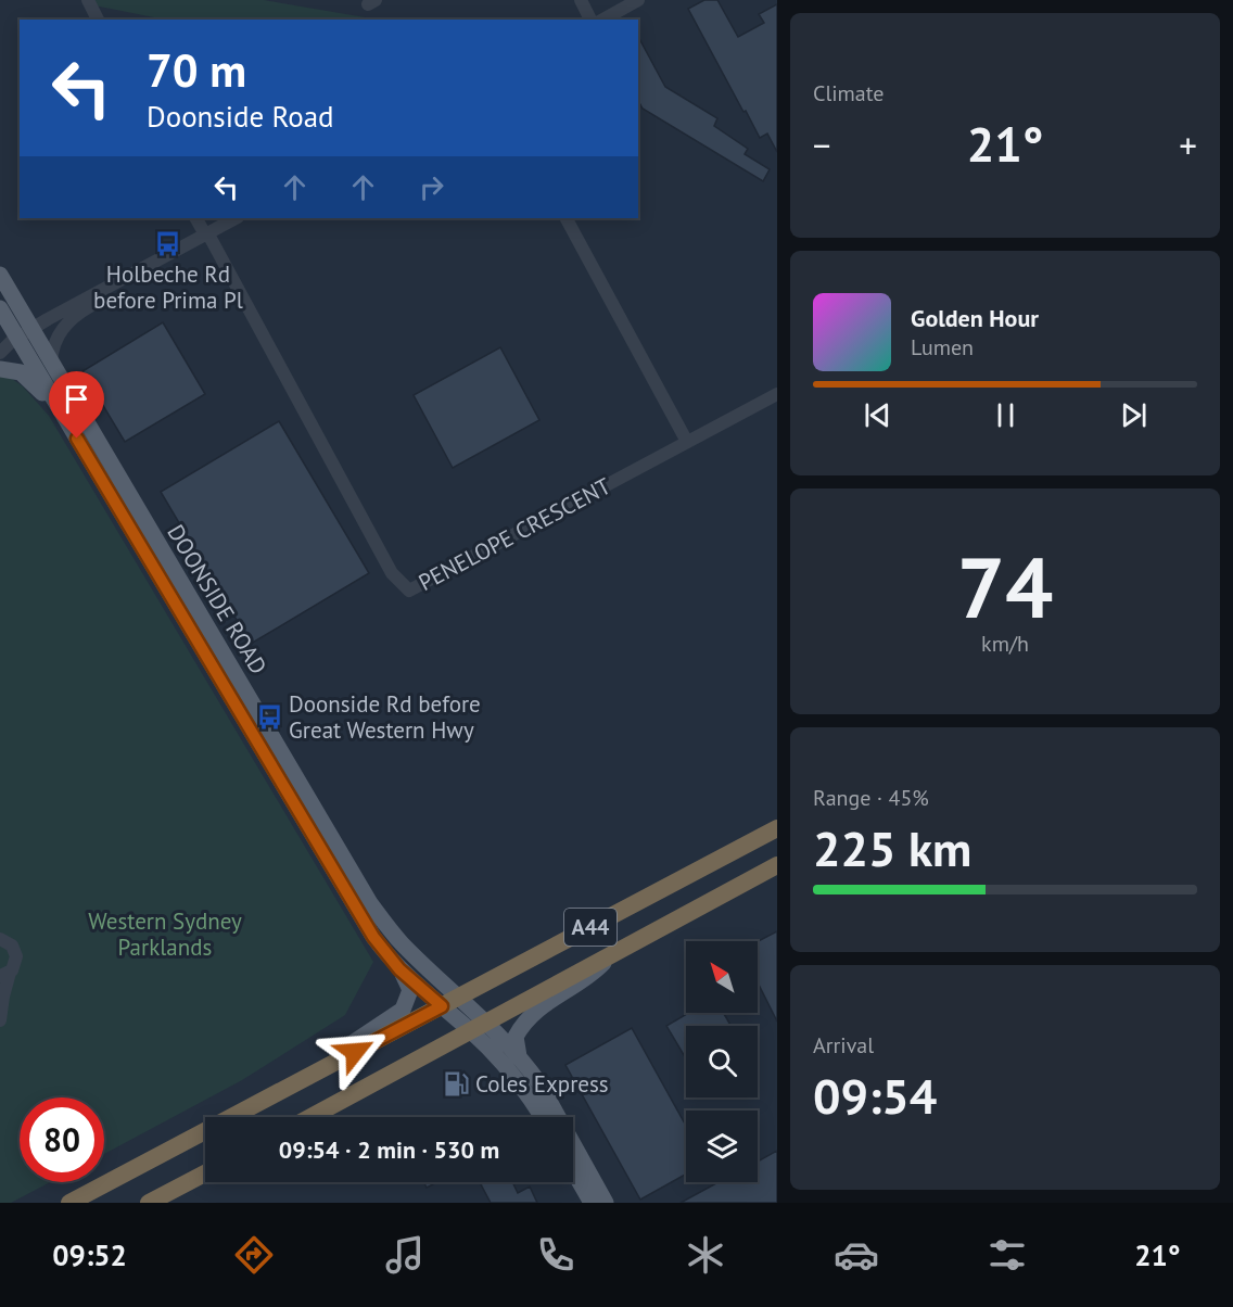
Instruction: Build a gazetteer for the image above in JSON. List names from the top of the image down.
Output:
{
  "streets": {
    "highway": ["A44"],
    "main road": ["DOONSIDE ROAD"],
    "street": ["PENELOPE CRESCENT"]
  },
  "crossings": [
    ["DOONSIDE ROAD", "A44"]
  ],
  "parks": ["Western Sydney Parklands"],
  "places": {
    "bus stop": ["Holbeche Rd before Prima Pl", "Doonside Rd before Great Western Hwy"],
    "fuel station": ["Coles Express"]
  },
  "north": "top left",
  "page": {
    "tile": [
      "Climate",
      ["74", "km/h"],
      ["Range · 45%", "225 km"],
      ["Arrival", "09:54"]
    ],
    "turn": ["70 m", "Doonside Road"],
    "heat": ["−", "21°", "+"],
    "song": ["Golden Hour", "Lumen"],
    "limit": "80",
    "trip": "09:54 · 2 min · 530 m",
    "tabs": ["09:52", "21°"]
  }
}
